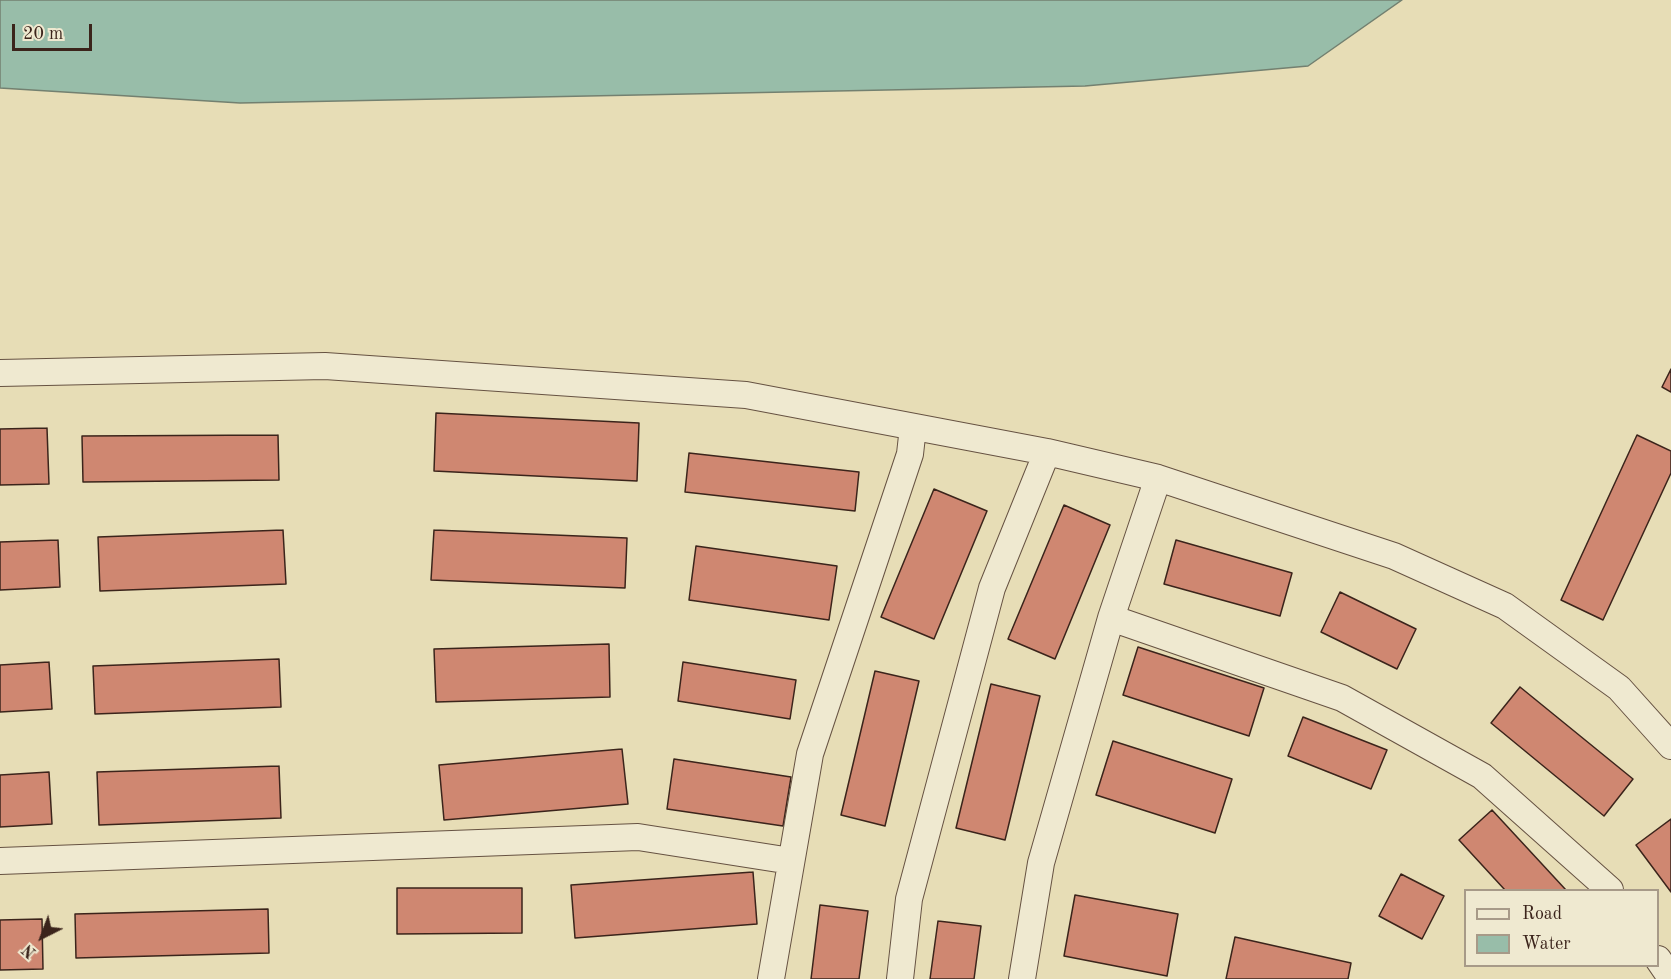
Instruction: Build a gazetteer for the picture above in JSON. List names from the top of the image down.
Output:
{
  "legend": ["Road", "Water"],
  "scale_bar": "20 m",
  "north": "bottom left"
}
